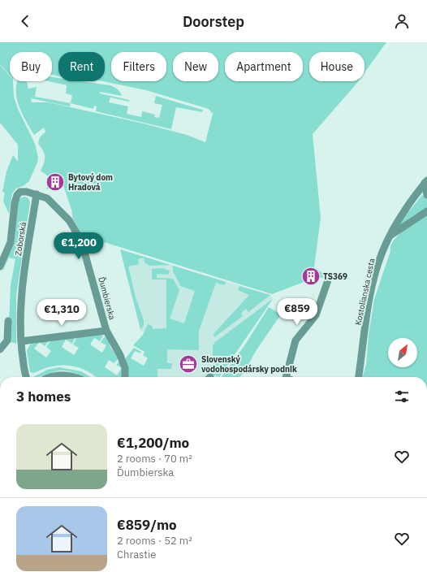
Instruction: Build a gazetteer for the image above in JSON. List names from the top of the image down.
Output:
{
  "streets": {
    "street": ["Zoborská", "Kostolianska cesta", "Ďumbierska"]
  },
  "crossings": [
    ["Zoborská", "Ďumbierska"]
  ],
  "places": {
    "building": ["Bytový dom Hradová", "TS369"],
    "office": ["Slovenský vodohospodársky podnik"]
  },
  "north": "top right",
  "page": {
    "header": "Doorstep",
    "chip": [
      "Buy",
      "Rent",
      "Filters",
      "New",
      "Apartment",
      "House"
    ],
    "price": ["€1,200", "€859", "€1,310"],
    "heading": "3 homes",
    "list": [
      {
        "name": "€1,200/mo",
        "note": "2 rooms · 70 m² · Ďumbierska"
      },
      {
        "name": "€859/mo",
        "note": "2 rooms · 52 m² · Chrastie"
      }
    ]
  }
}
